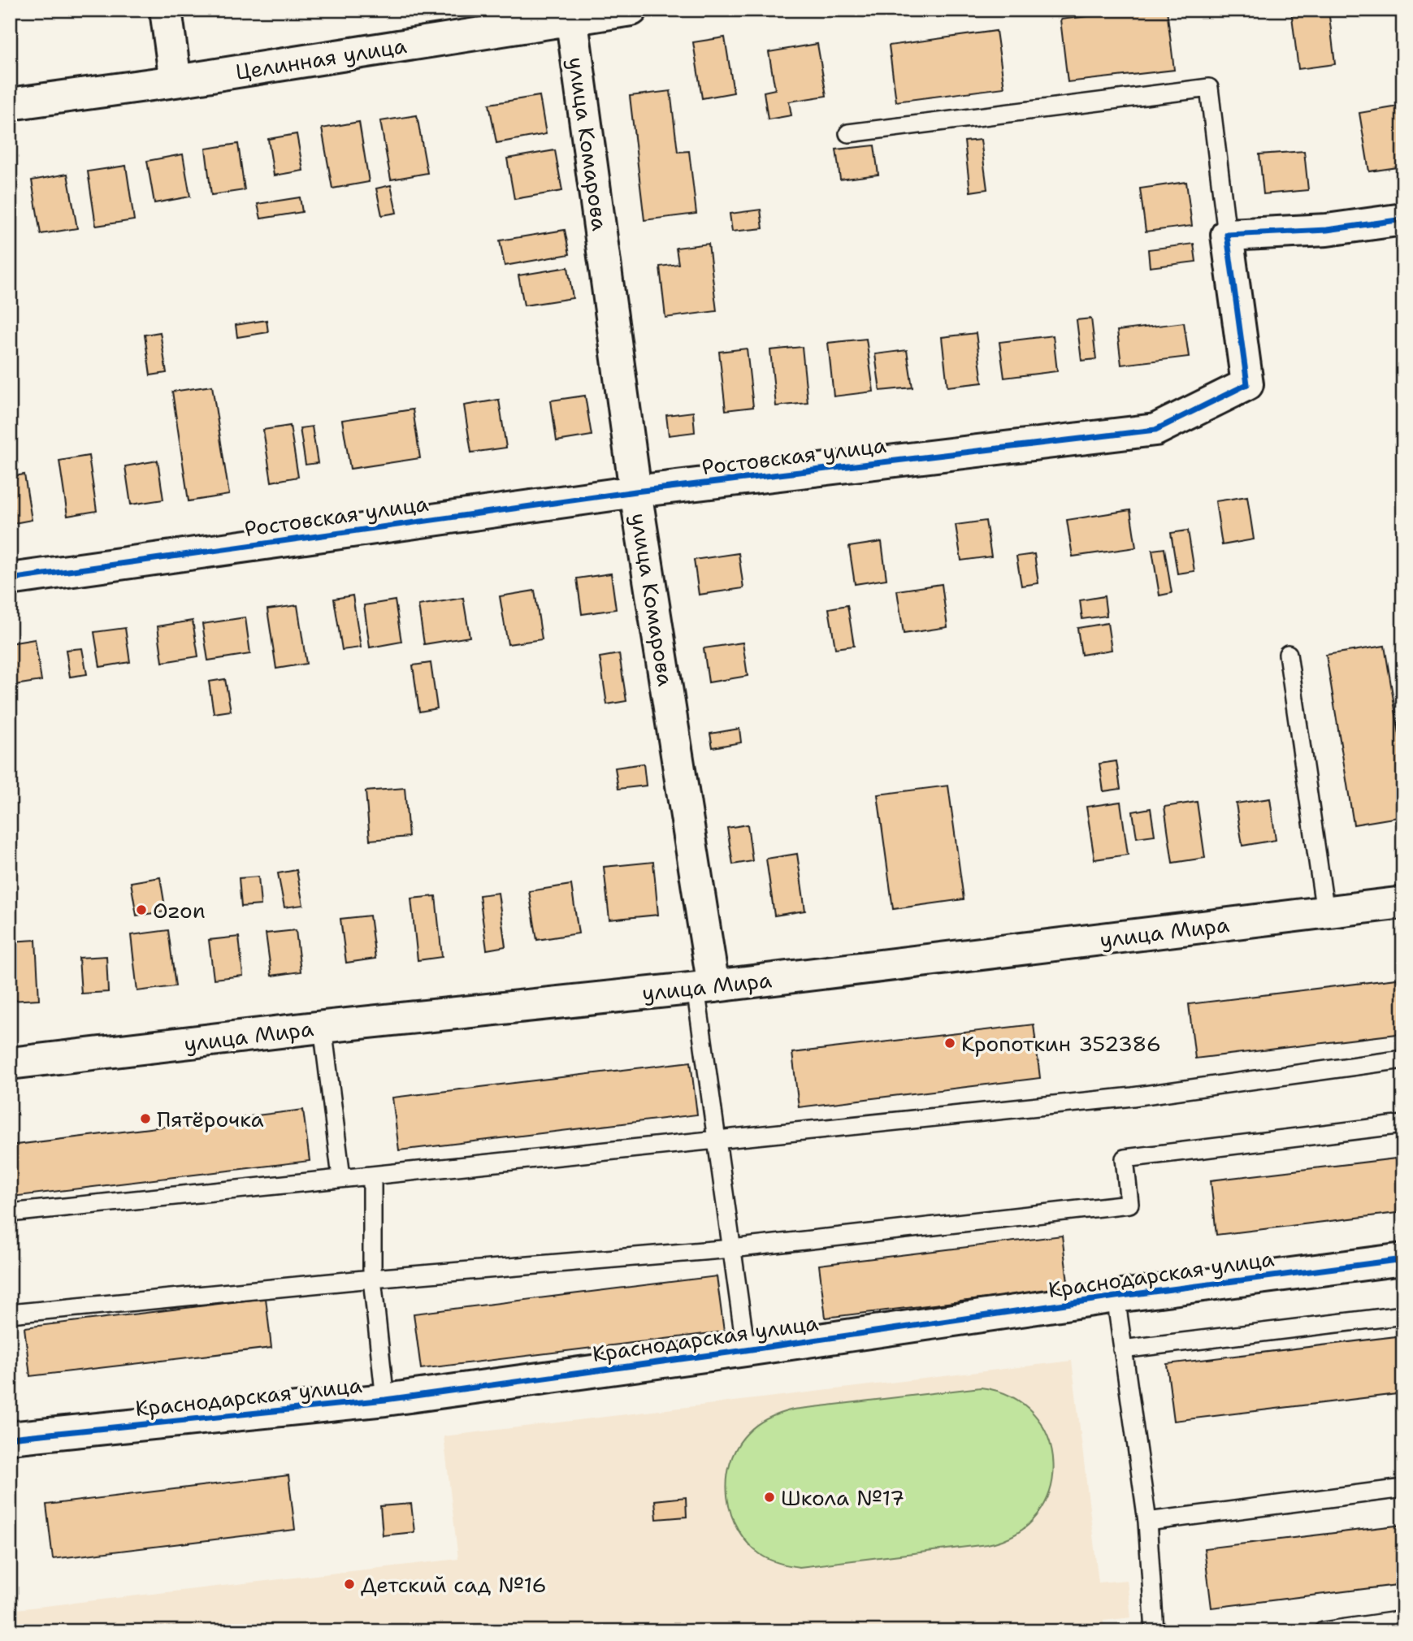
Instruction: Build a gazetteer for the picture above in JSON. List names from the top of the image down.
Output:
{
  "streets": {
    "street": [
      "Целинная улица",
      "улица Комарова",
      "Ростовская улица",
      "улица Мира",
      "Краснодарская улица"
    ]
  },
  "crossings": [
    ["Целинная улица", "улица Комарова"],
    ["улица Комарова", "Ростовская улица"],
    ["улица Комарова", "улица Мира"]
  ],
  "places": [
    "Ozon",
    "Кропоткин 352386",
    "Пятёрочка",
    "Школа №17",
    "Детский сад №16"
  ]
}
